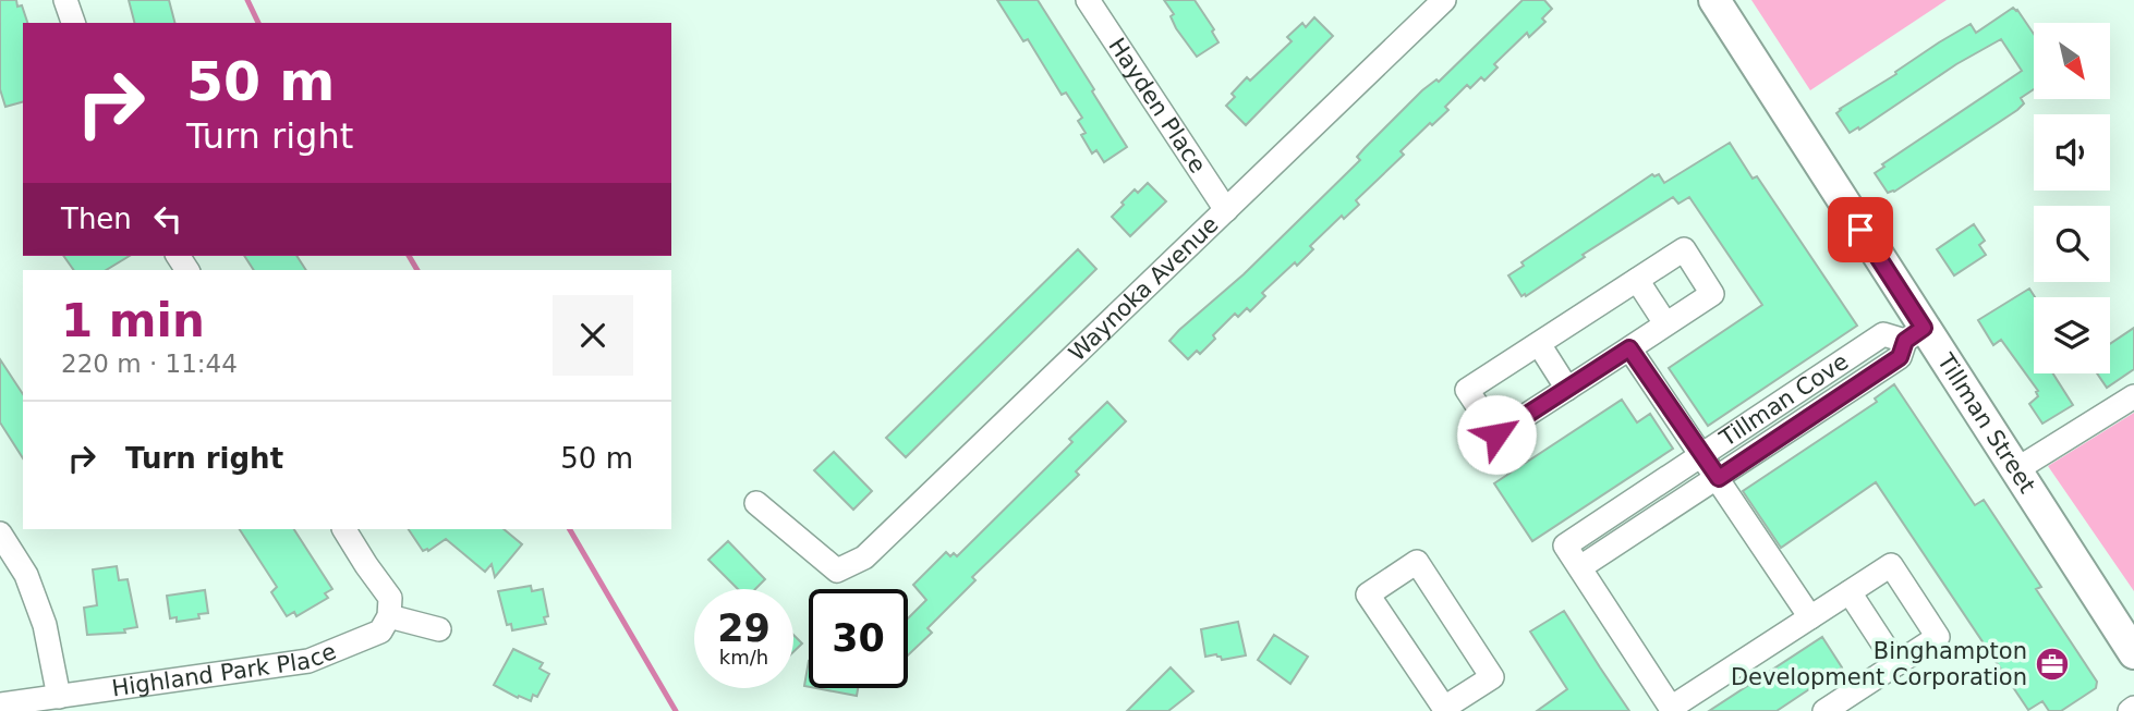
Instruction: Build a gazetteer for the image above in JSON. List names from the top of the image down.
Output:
{
  "streets": {
    "main road": ["Tillman Street"],
    "street": [
      "Hayden Place",
      "Waynoka Avenue",
      "Tillman Cove",
      "Highland Park Place"
    ]
  },
  "crossings": [
    ["Hayden Place", "Waynoka Avenue"],
    ["Tillman Cove", "Tillman Street"]
  ],
  "places": {
    "office": ["Binghampton Development Corporation"]
  },
  "north": "bottom right",
  "page": {
    "turn": ["50 m", "Turn right"],
    "then": "Then",
    "heading": ["1 min", "220 m · 11:44"],
    "list": [
      {
        "name": "Turn right",
        "value": "50 m"
      }
    ],
    "speed": "29 km/h",
    "limit": "30"
  }
}
